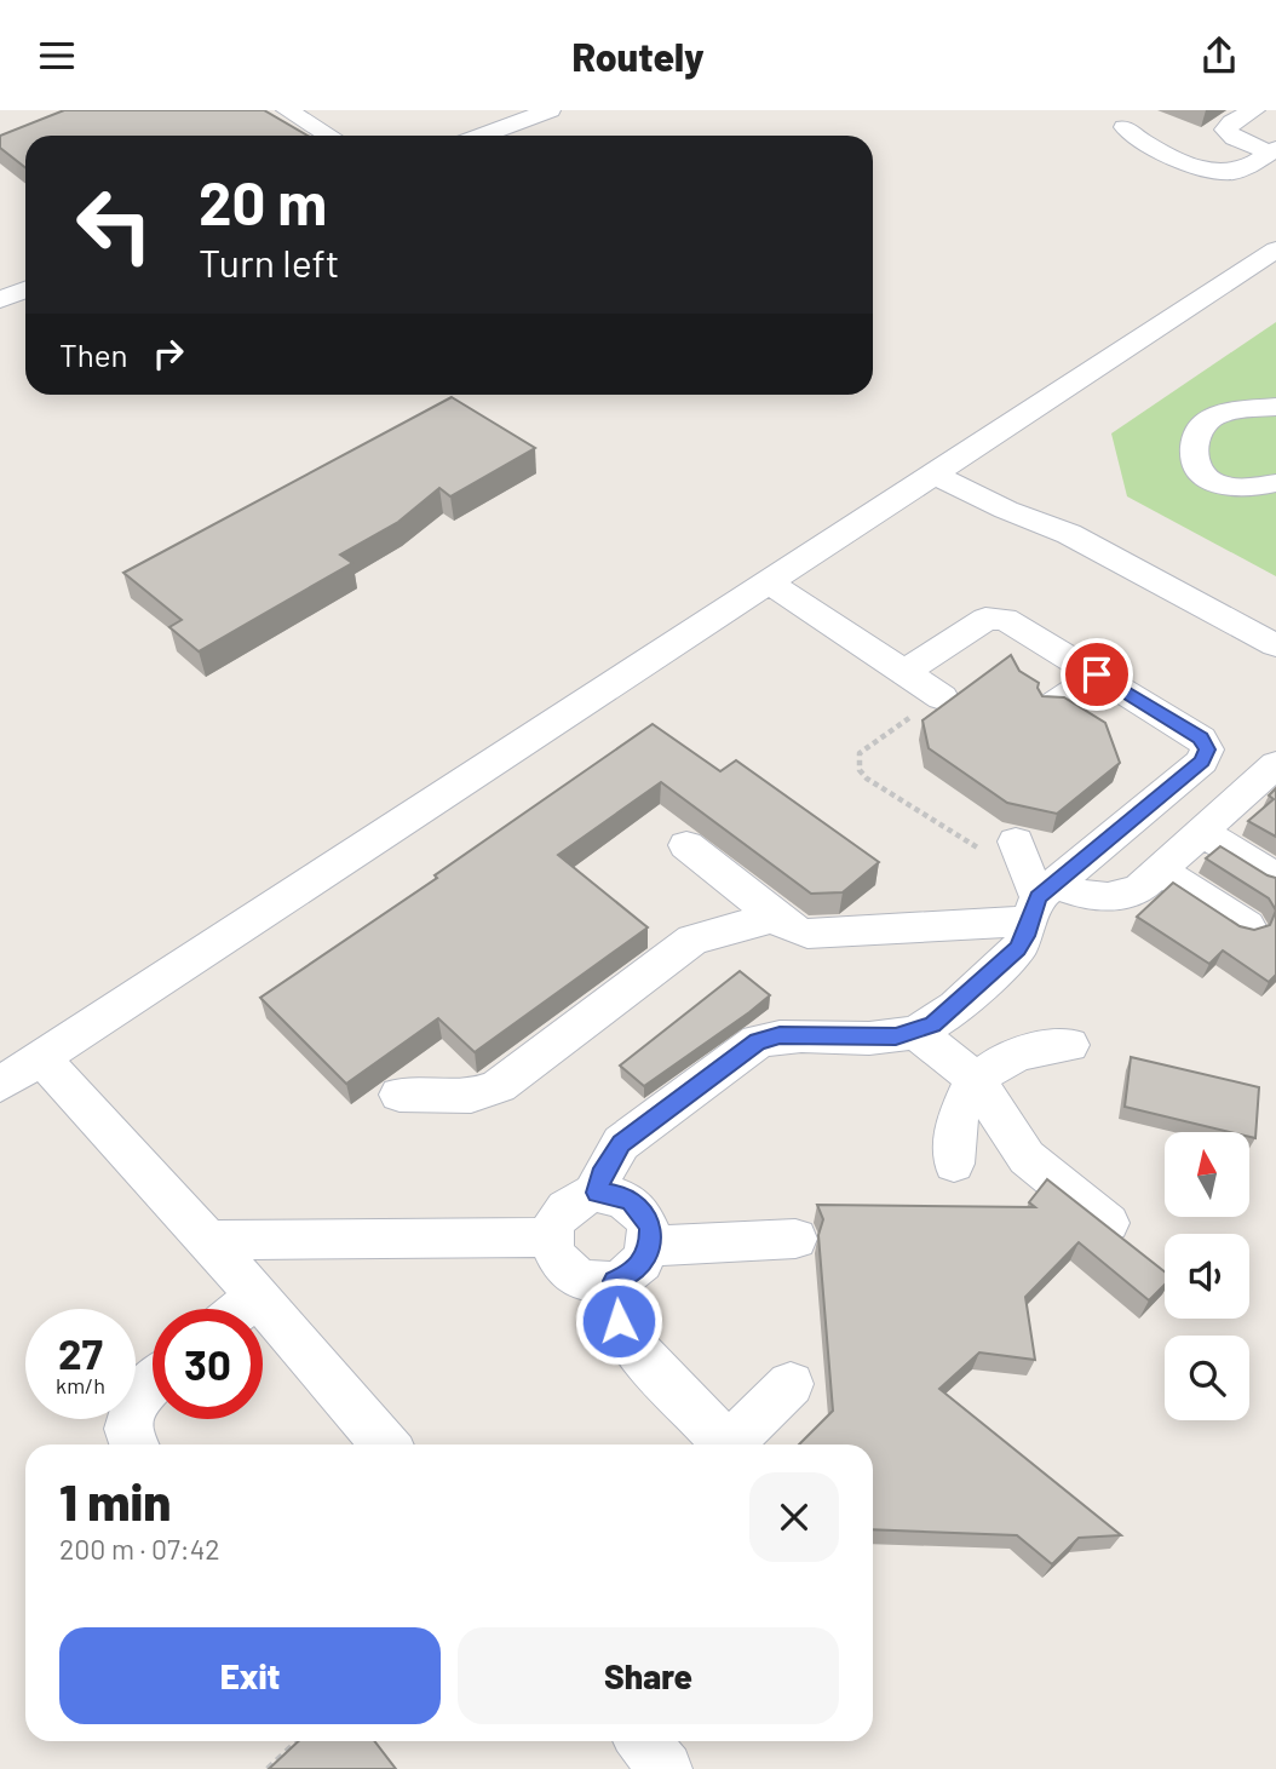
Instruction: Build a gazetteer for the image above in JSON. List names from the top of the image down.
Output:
{
  "north": "top",
  "page": {
    "header": "Routely",
    "turn": ["20 m", "Turn left"],
    "then": "Then",
    "speed": "27 km/h",
    "limit": "30",
    "heading": ["1 min", "200 m · 07:42"],
    "buttons": ["Exit", "Share"]
  }
}
